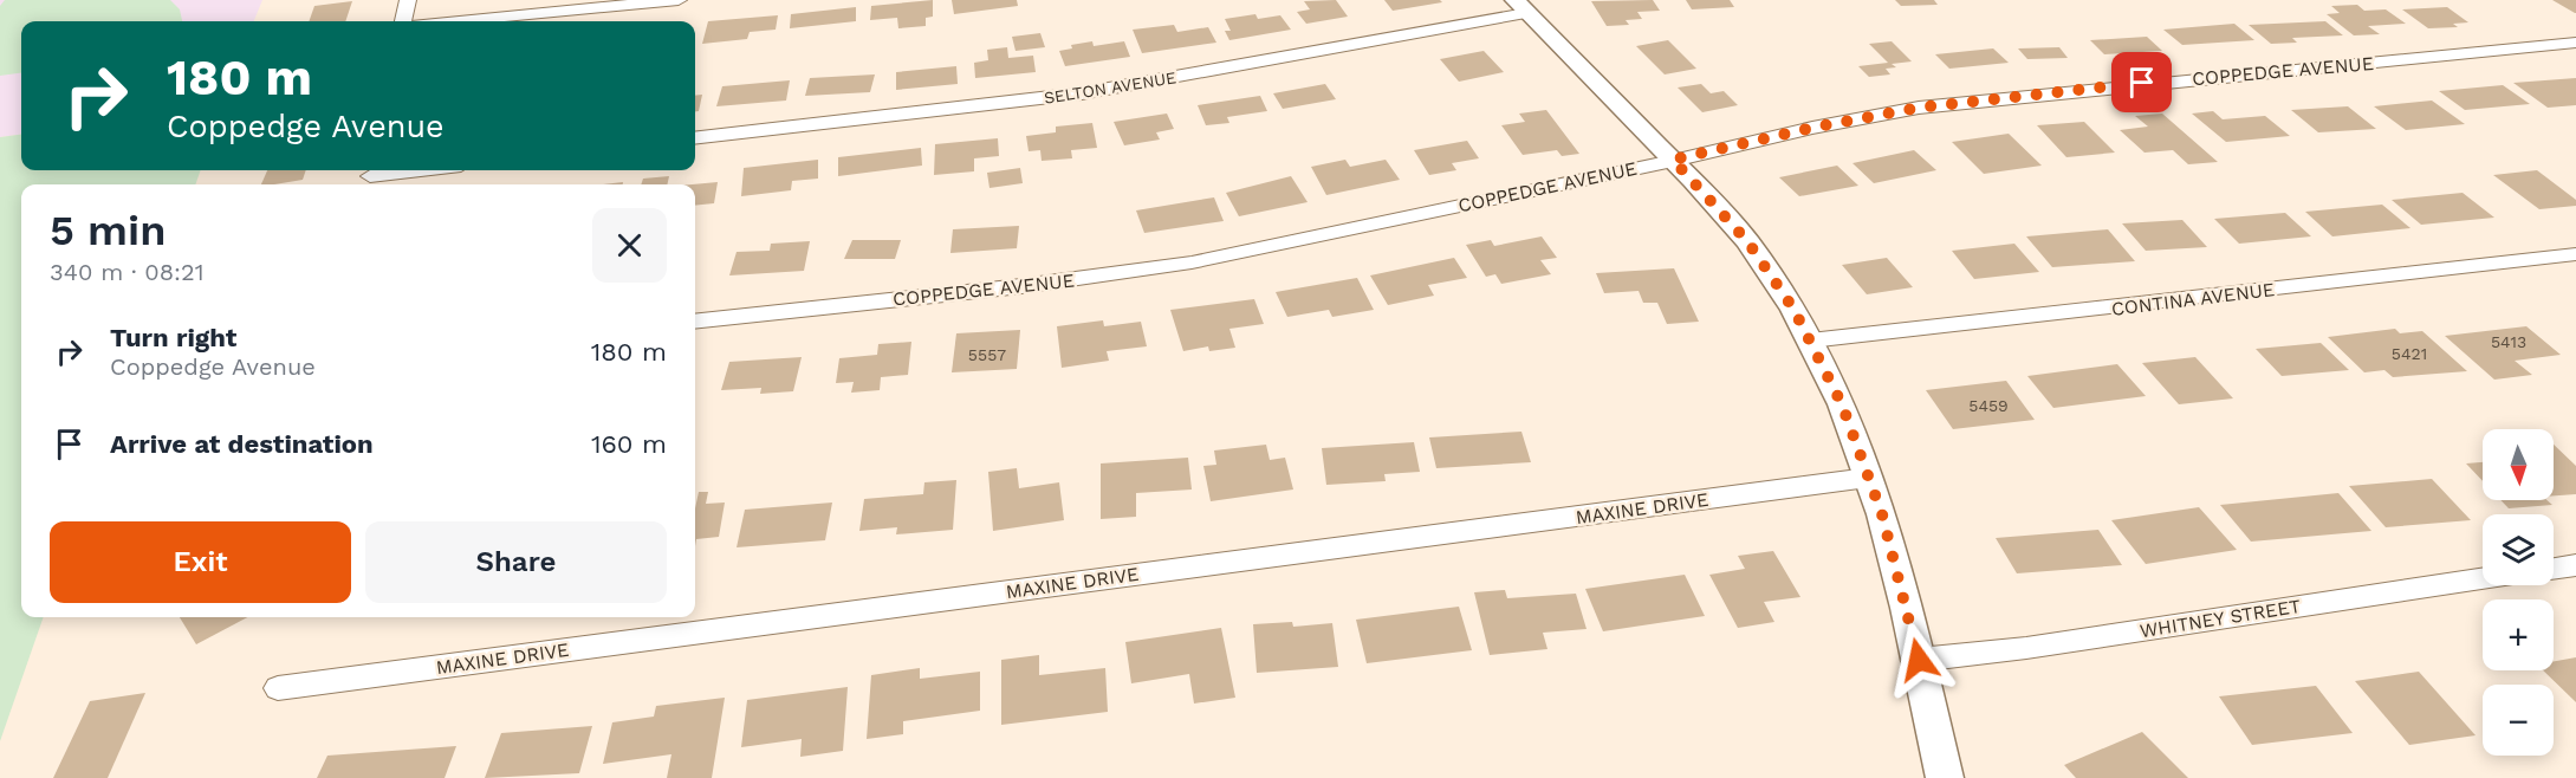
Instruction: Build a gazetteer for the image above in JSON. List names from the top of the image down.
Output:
{
  "streets": {
    "street": [
      "COPPEDGE AVENUE",
      "SELTON AVENUE",
      "CONTINA AVENUE",
      "MAXINE DRIVE",
      "WHITNEY STREET"
    ]
  },
  "house_numbers": [
    "5413",
    "5421",
    "5557",
    "5459"
  ],
  "north": "bottom",
  "page": {
    "turn": ["180 m", "Coppedge Avenue"],
    "heading": ["5 min", "340 m · 08:21"],
    "list": [
      {
        "name": "Turn right",
        "note": "Coppedge Avenue",
        "value": "180 m"
      },
      {
        "name": "Arrive at destination",
        "value": "160 m"
      }
    ],
    "map_buttons": ["+", "−"],
    "buttons": ["Exit", "Share"]
  }
}
